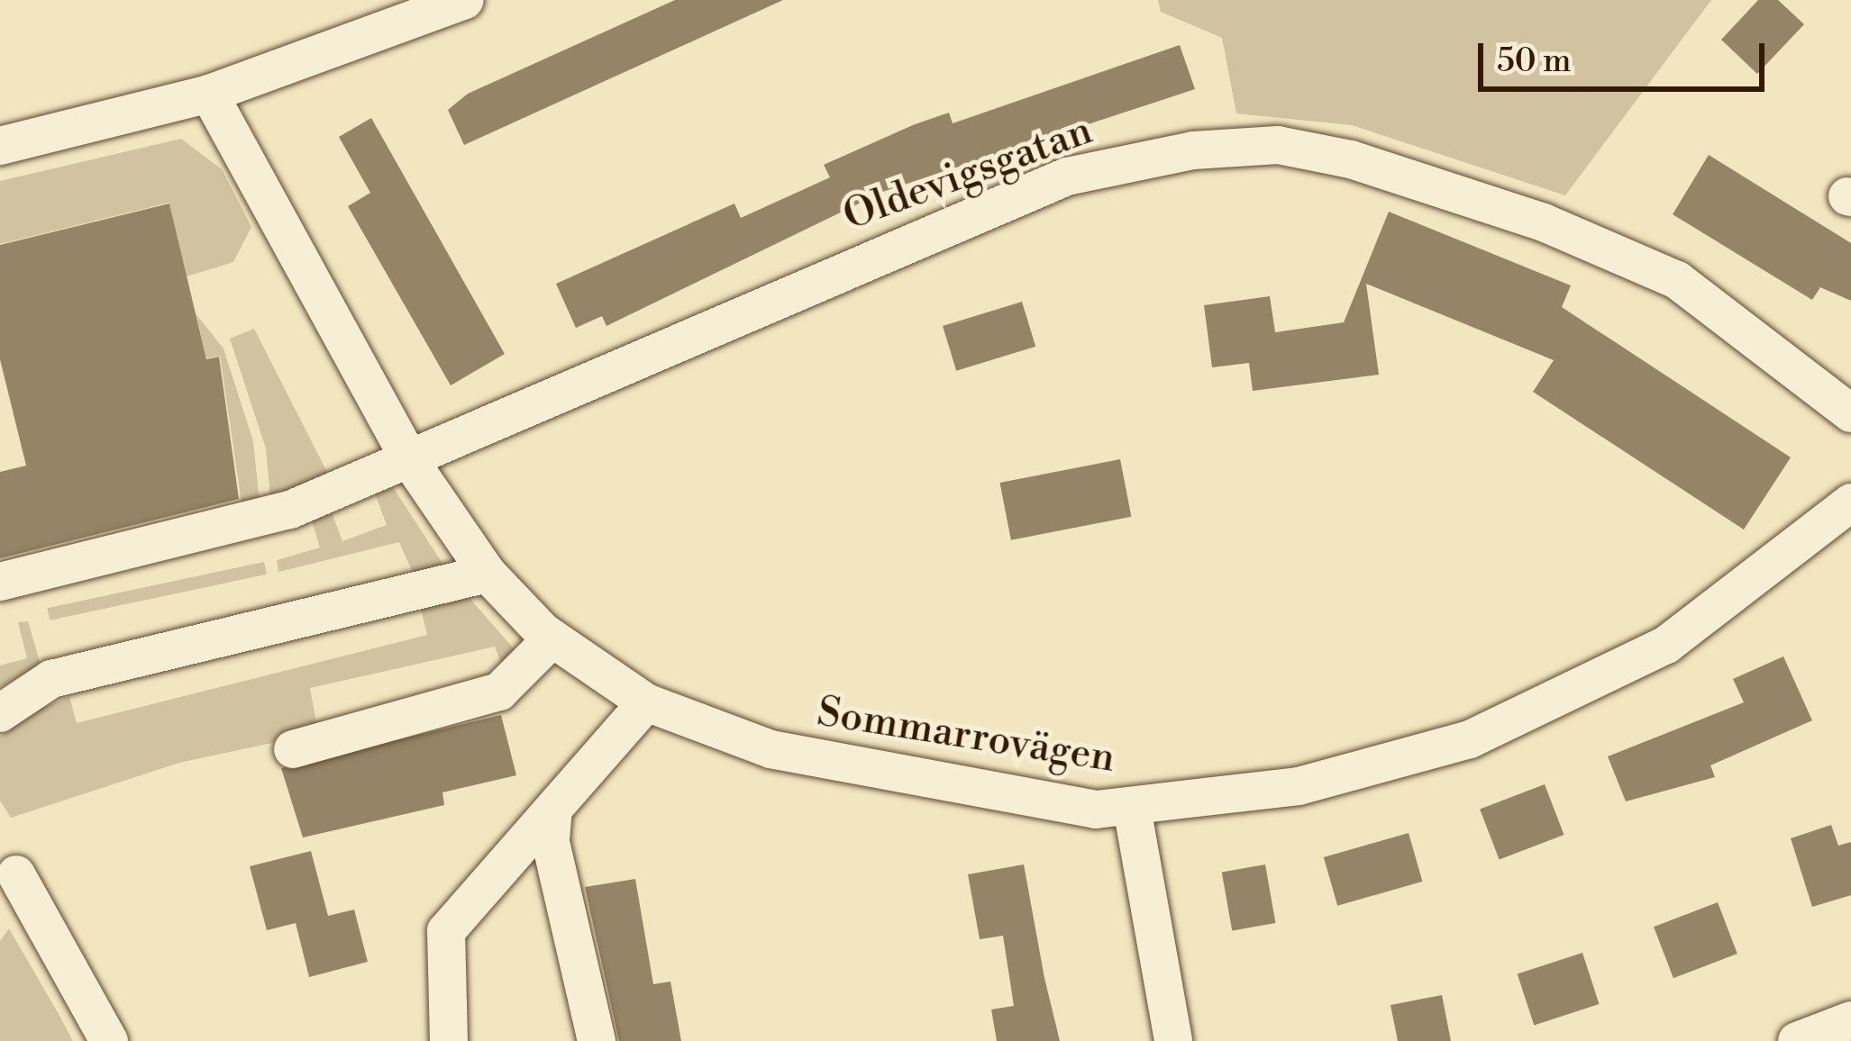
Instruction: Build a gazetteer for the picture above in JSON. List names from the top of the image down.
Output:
{
  "streets": {
    "street": ["Oldevigsgatan", "Sommarrovägen"]
  },
  "crossings": [
    ["Oldevigsgatan", "Sommarrovägen"]
  ],
  "scale_bar": "50 m"
}
